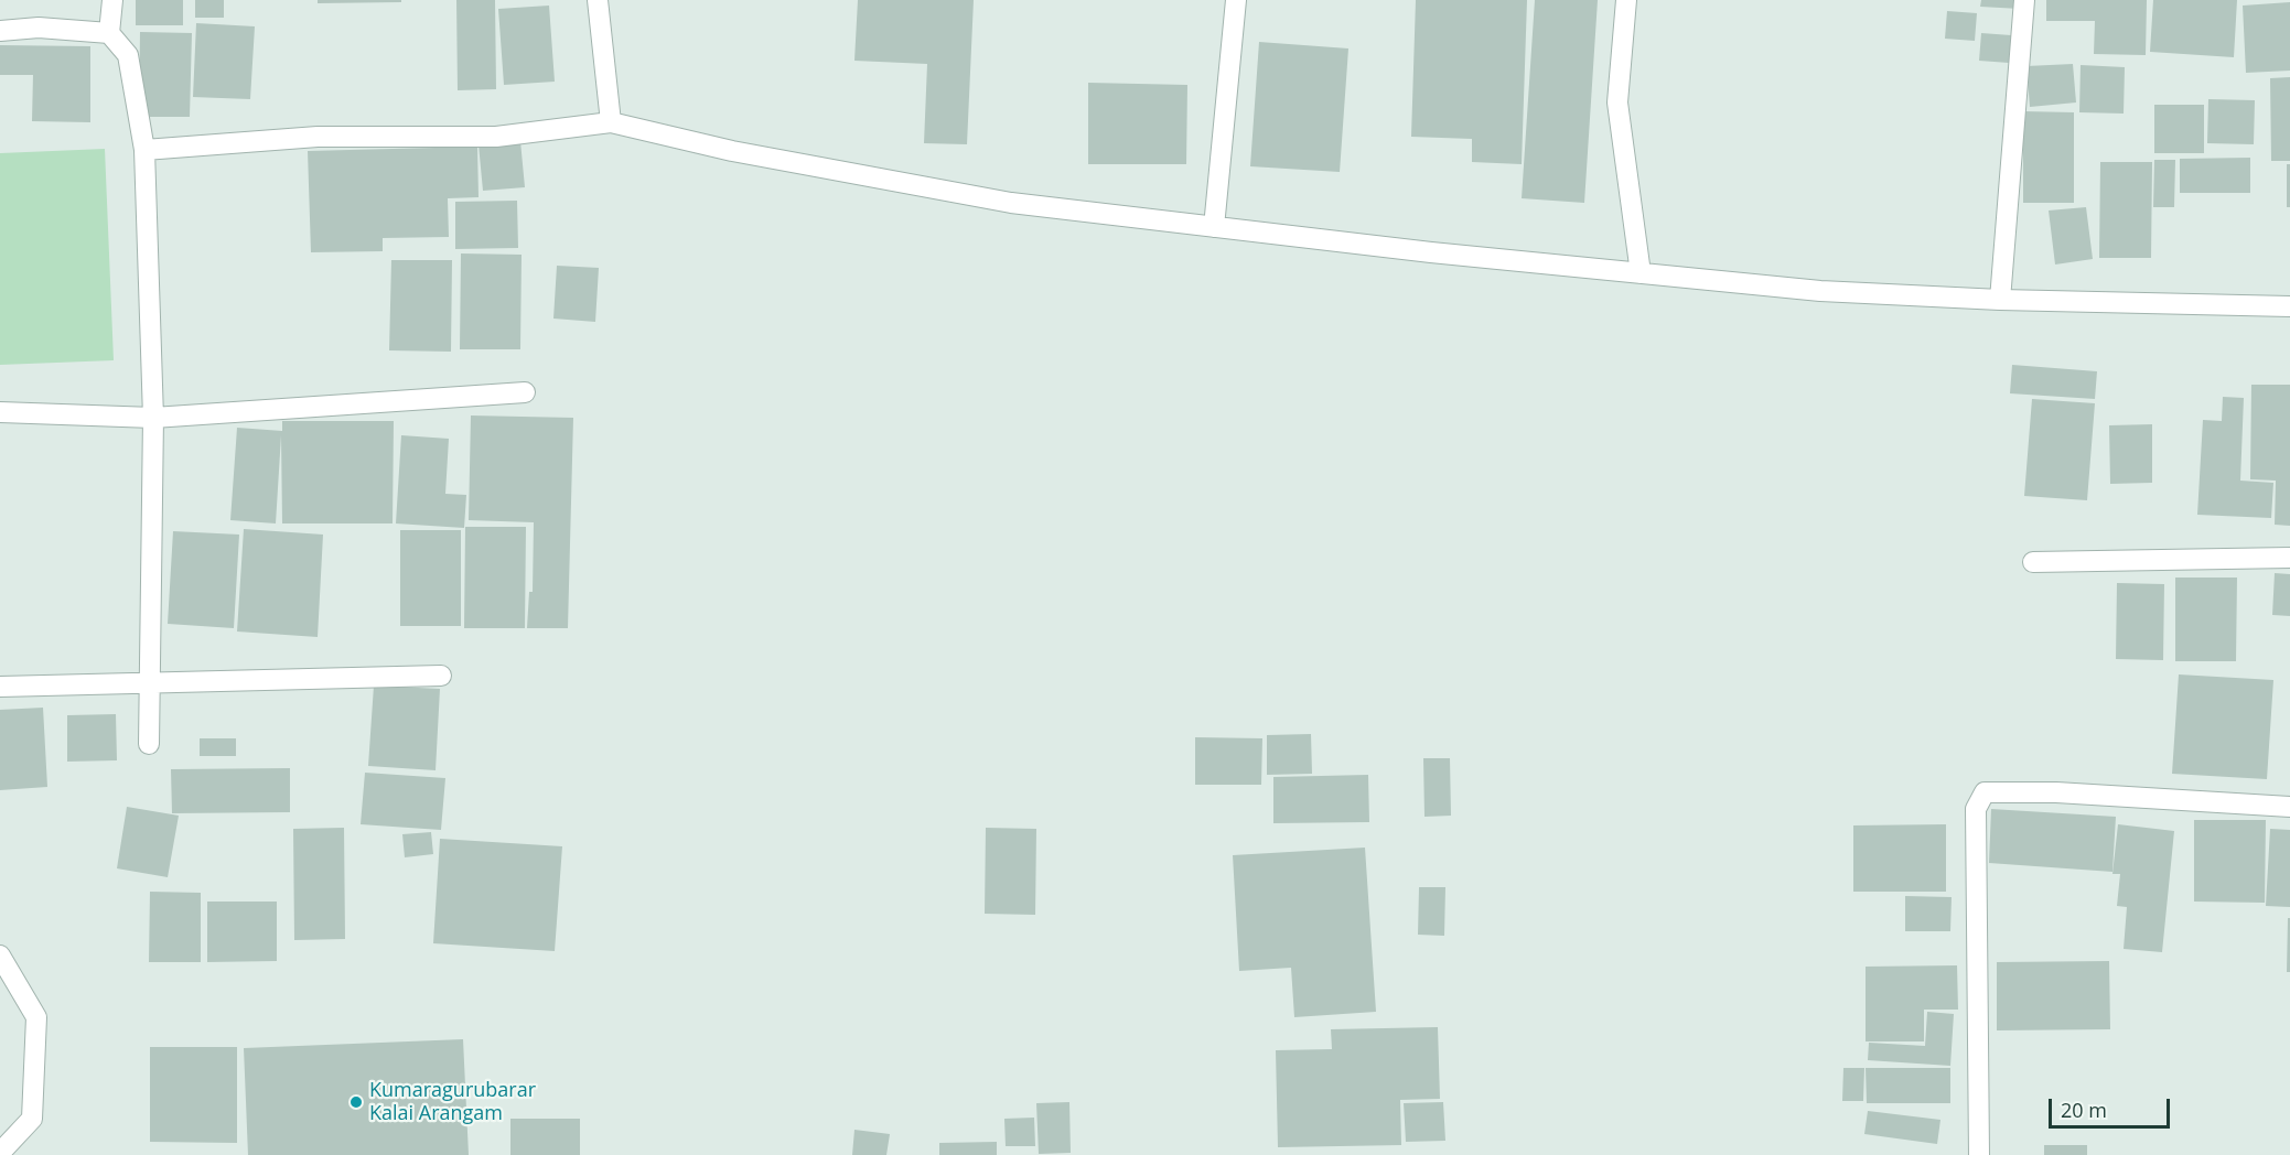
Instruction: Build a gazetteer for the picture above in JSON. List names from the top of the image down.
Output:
{
  "places": ["Kumaragurubarar Kalai Arangam"],
  "scale_bar": "20 m"
}
